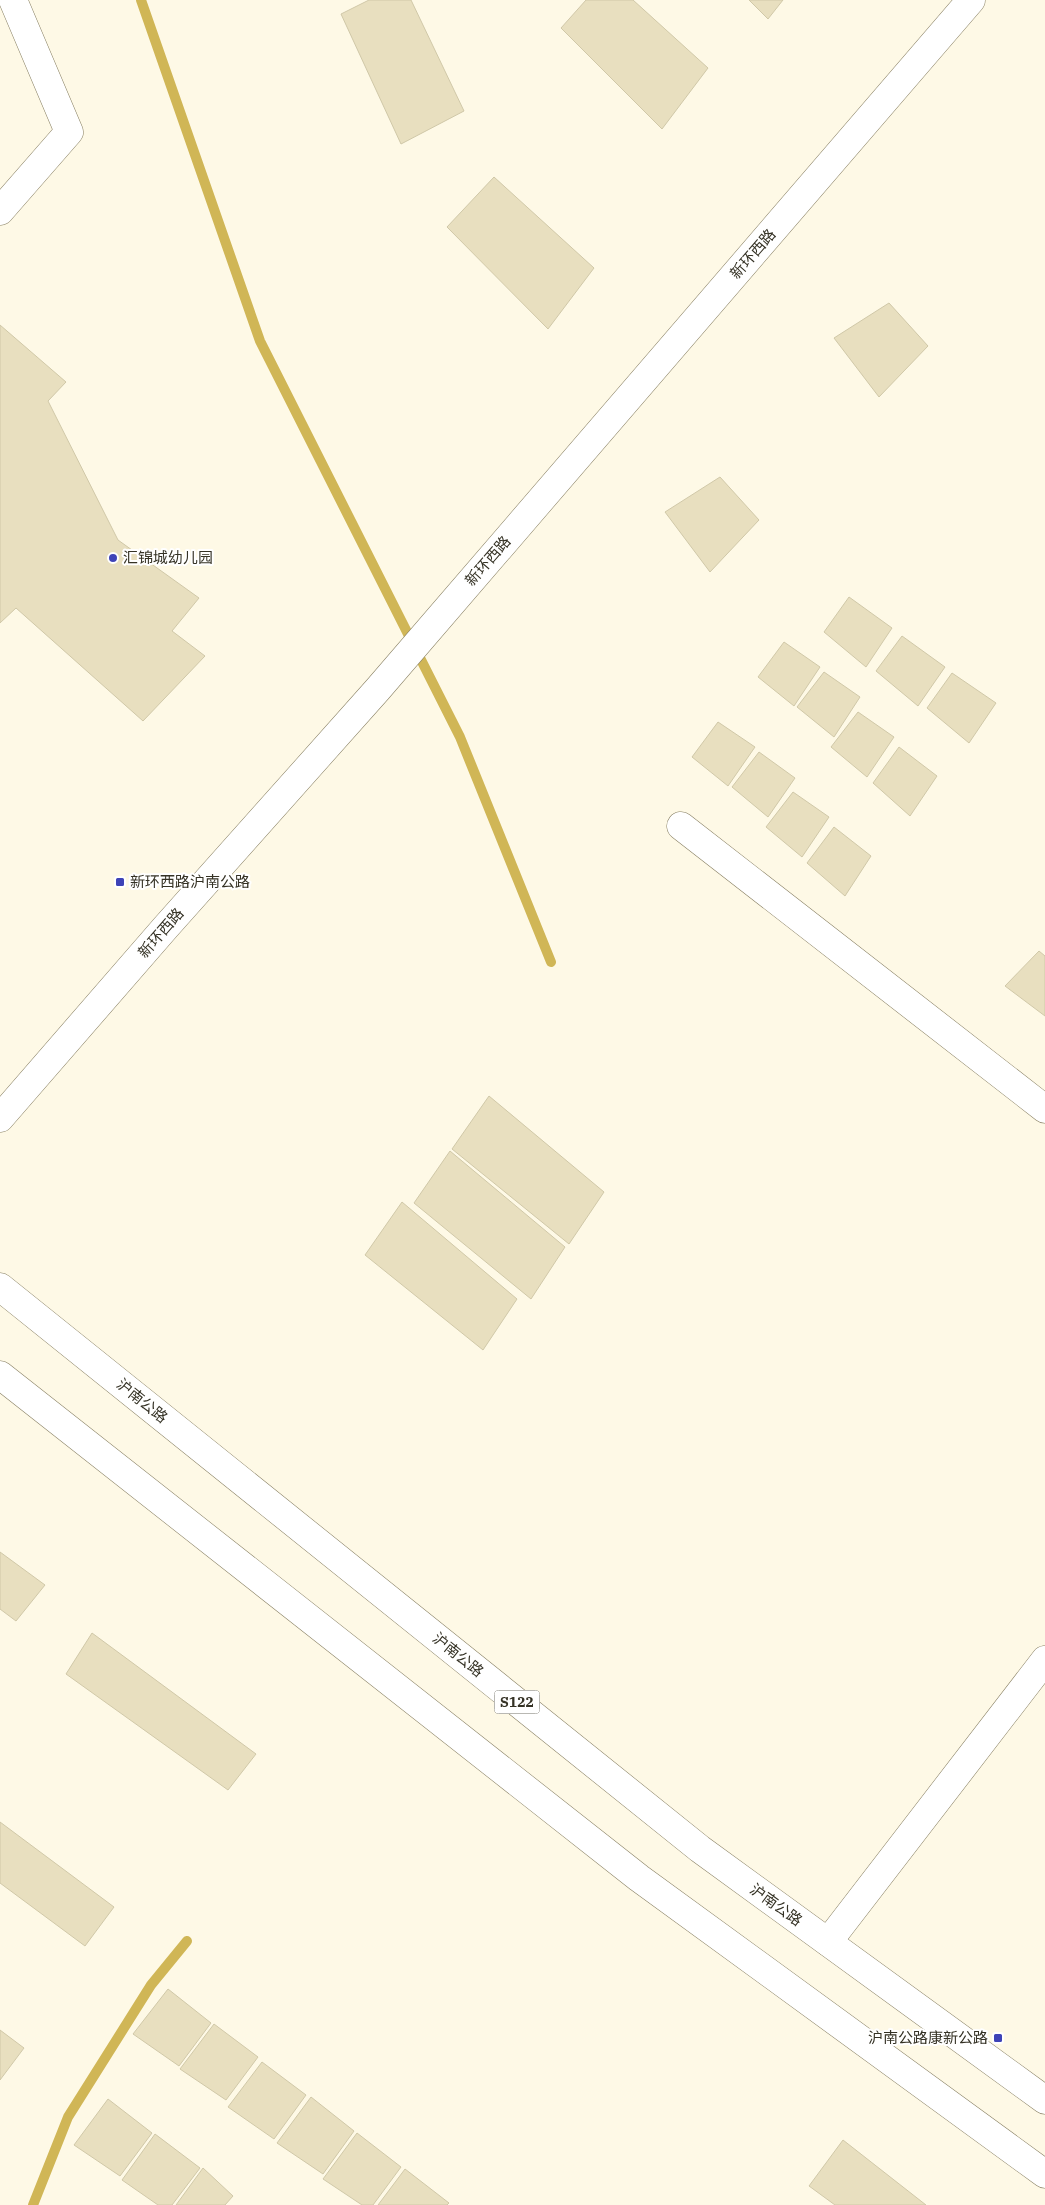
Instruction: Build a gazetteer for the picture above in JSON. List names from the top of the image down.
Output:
{
  "streets": {
    "main road": ["新环西路", "沪南公路", "S122"]
  },
  "places": {
    "other": ["汇锦城幼儿园"],
    "transit": ["新环西路沪南公路", "沪南公路康新公路"]
  }
}
